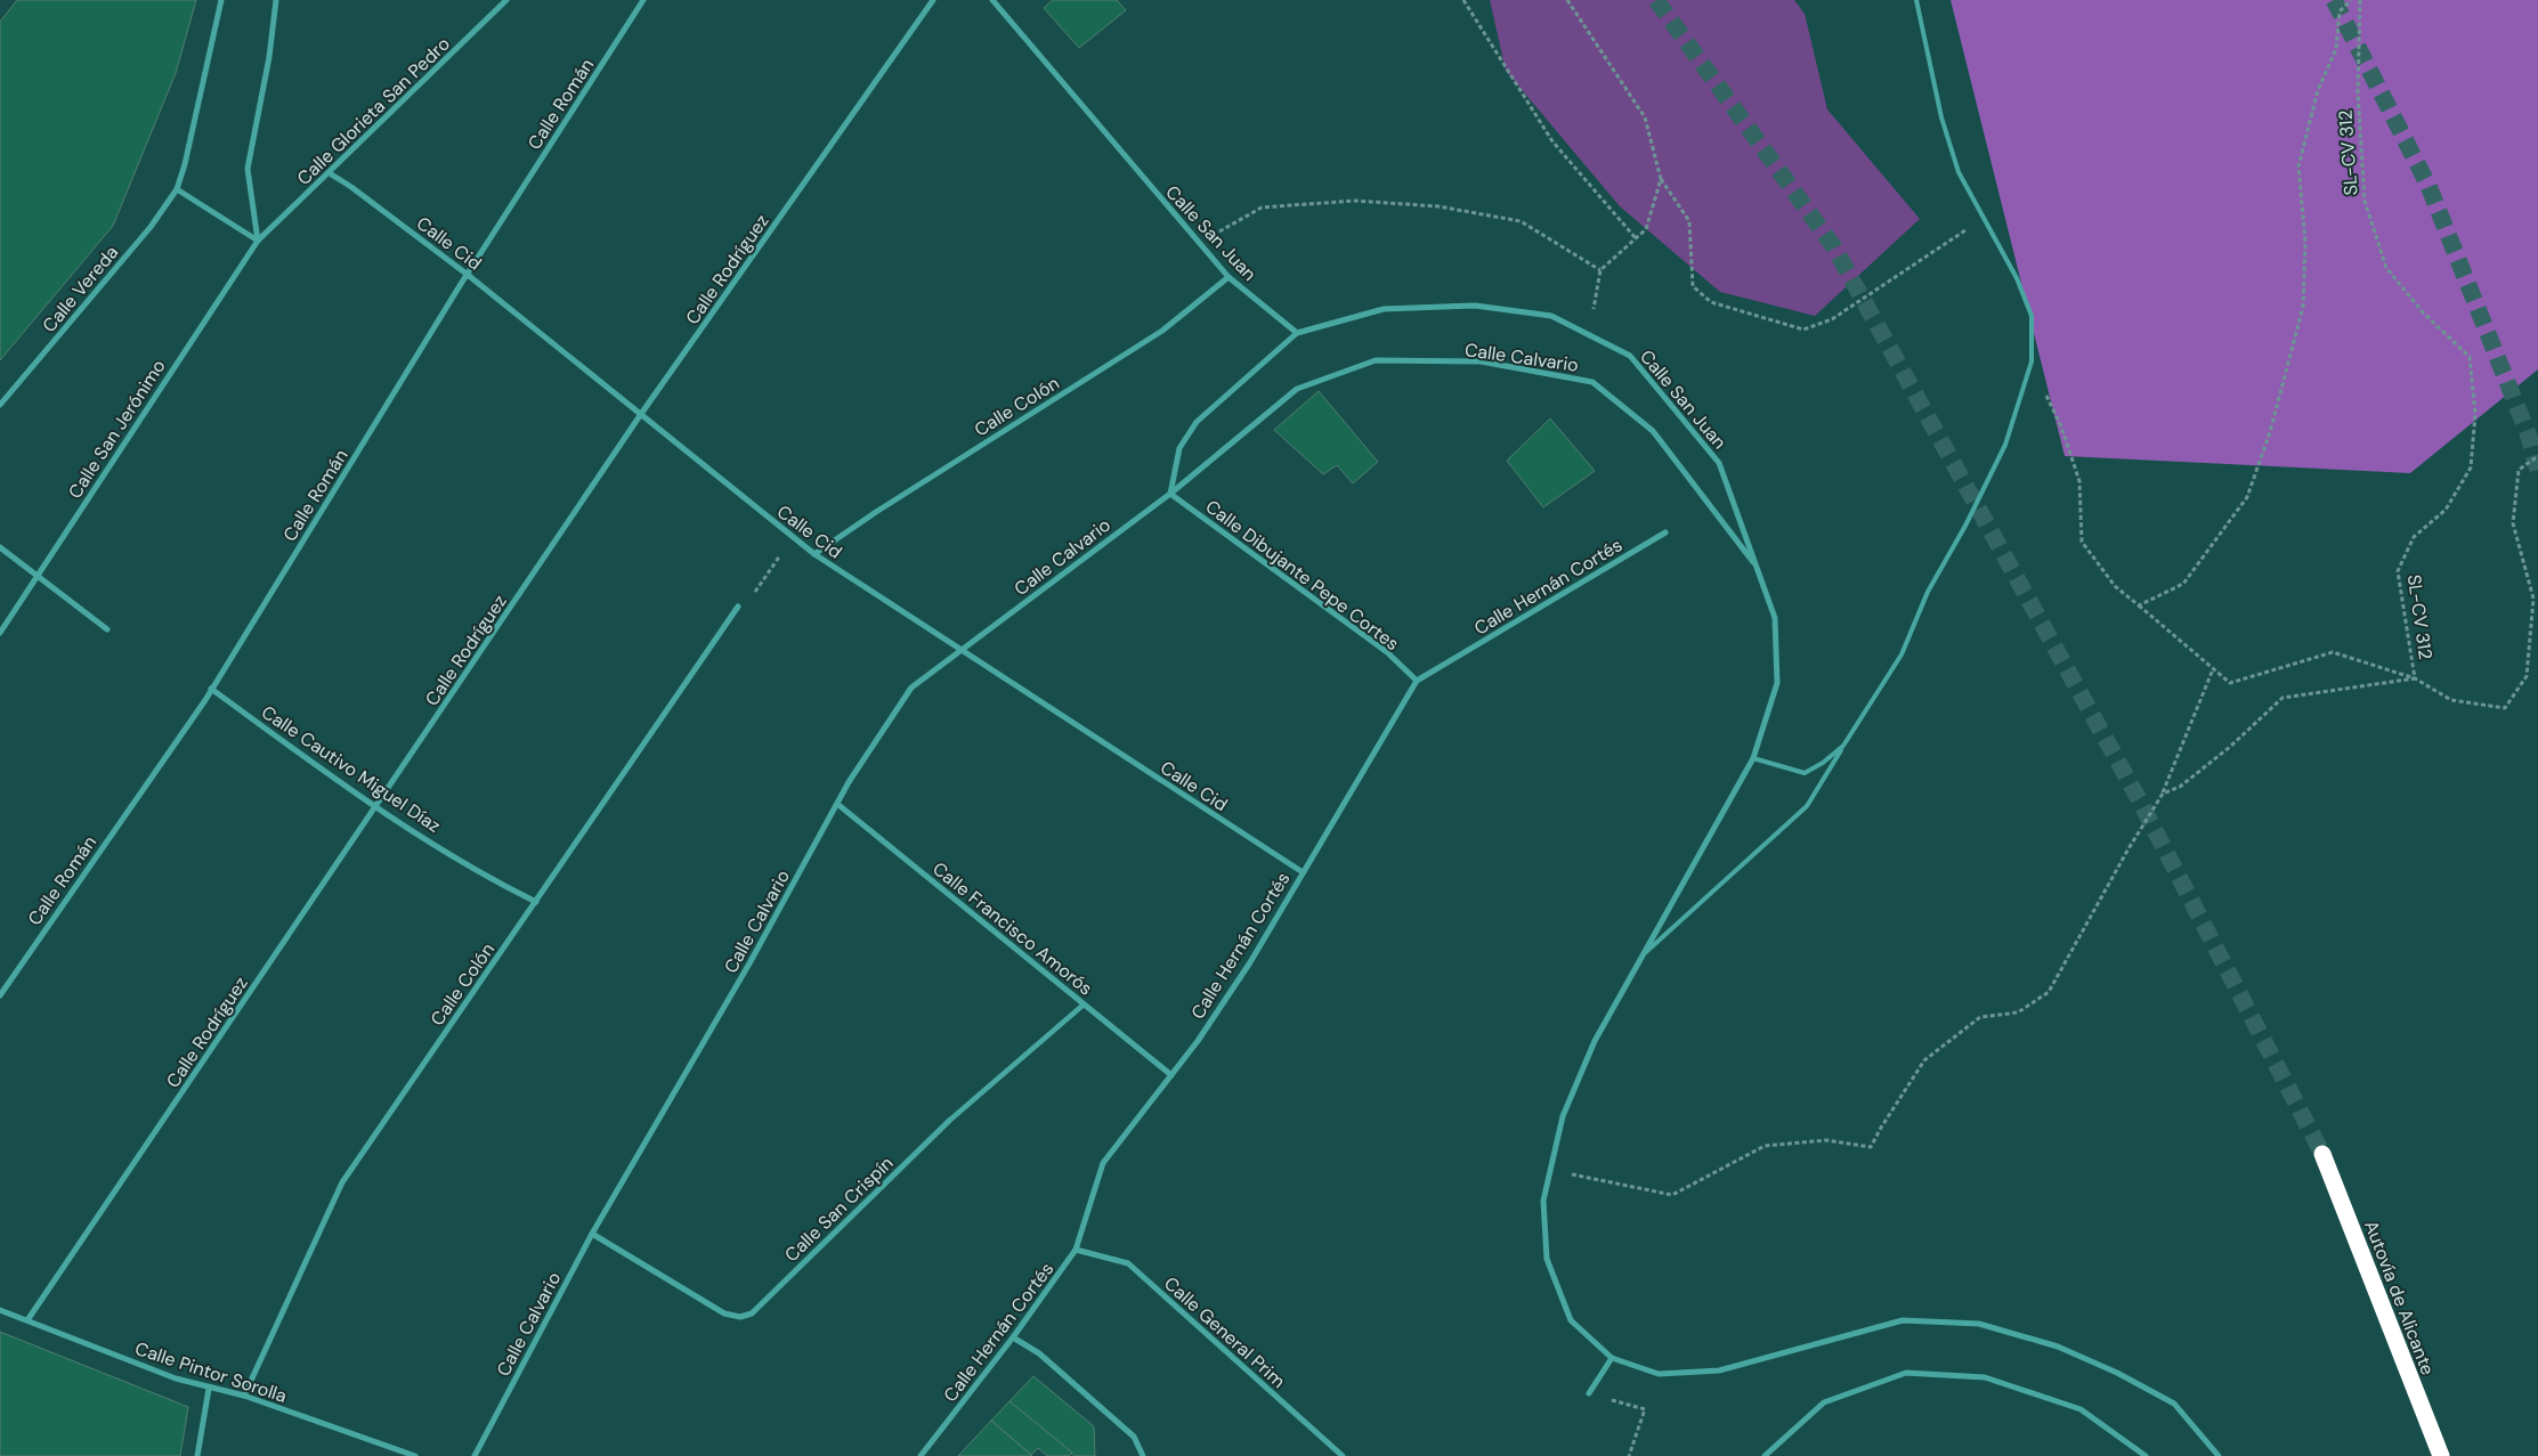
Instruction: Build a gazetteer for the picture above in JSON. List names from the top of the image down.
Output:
{
  "streets": {
    "highway": ["Autovía de Alicante"],
    "street": [
      "Calle Román",
      "Calle Glorieta San Pedro",
      "Calle San Juan",
      "Calle Cid",
      "Calle Rodríguez",
      "Calle Vereda",
      "Calle Calvario",
      "Calle Colón",
      "Calle San Jerónimo",
      "Calle Dibujante Pepe Cortes",
      "Calle Hernán Cortés",
      "Calle Cautivo Miguel Díaz",
      "Calle Francisco Amorós",
      "Calle San Crispín",
      "Calle General Prim",
      "Calle Pintor Sorolla"
    ],
    "path": ["SL-CV 312"]
  },
  "crossings": [
    ["Calle Román", "Calle Cid"],
    ["Calle Román", "Calle Cautivo Miguel Díaz"],
    ["Calle Glorieta San Pedro", "Calle Cid"],
    ["Calle Glorieta San Pedro", "Calle San Jerónimo"],
    ["Calle San Juan", "Calle Calvario"],
    ["Calle San Juan", "Calle Colón"],
    ["Calle Cid", "Calle Rodríguez"],
    ["Calle Cid", "Calle Calvario"],
    ["Calle Cid", "Calle Colón"],
    ["Calle Cid", "Calle Hernán Cortés"],
    ["Calle Rodríguez", "Calle Cautivo Miguel Díaz"],
    ["Calle Rodríguez", "Calle Pintor Sorolla"],
    ["Calle Calvario", "Calle Dibujante Pepe Cortes"],
    ["Calle Calvario", "Calle Francisco Amorós"],
    ["Calle Calvario", "Calle San Crispín"],
    ["Calle Colón", "Calle Cautivo Miguel Díaz"],
    ["Calle Colón", "Calle Pintor Sorolla"],
    ["Calle Dibujante Pepe Cortes", "Calle Hernán Cortés"],
    ["Calle Hernán Cortés", "Calle Francisco Amorós"],
    ["Calle Hernán Cortés", "Calle General Prim"],
    ["Calle Francisco Amorós", "Calle San Crispín"]
  ]
}
